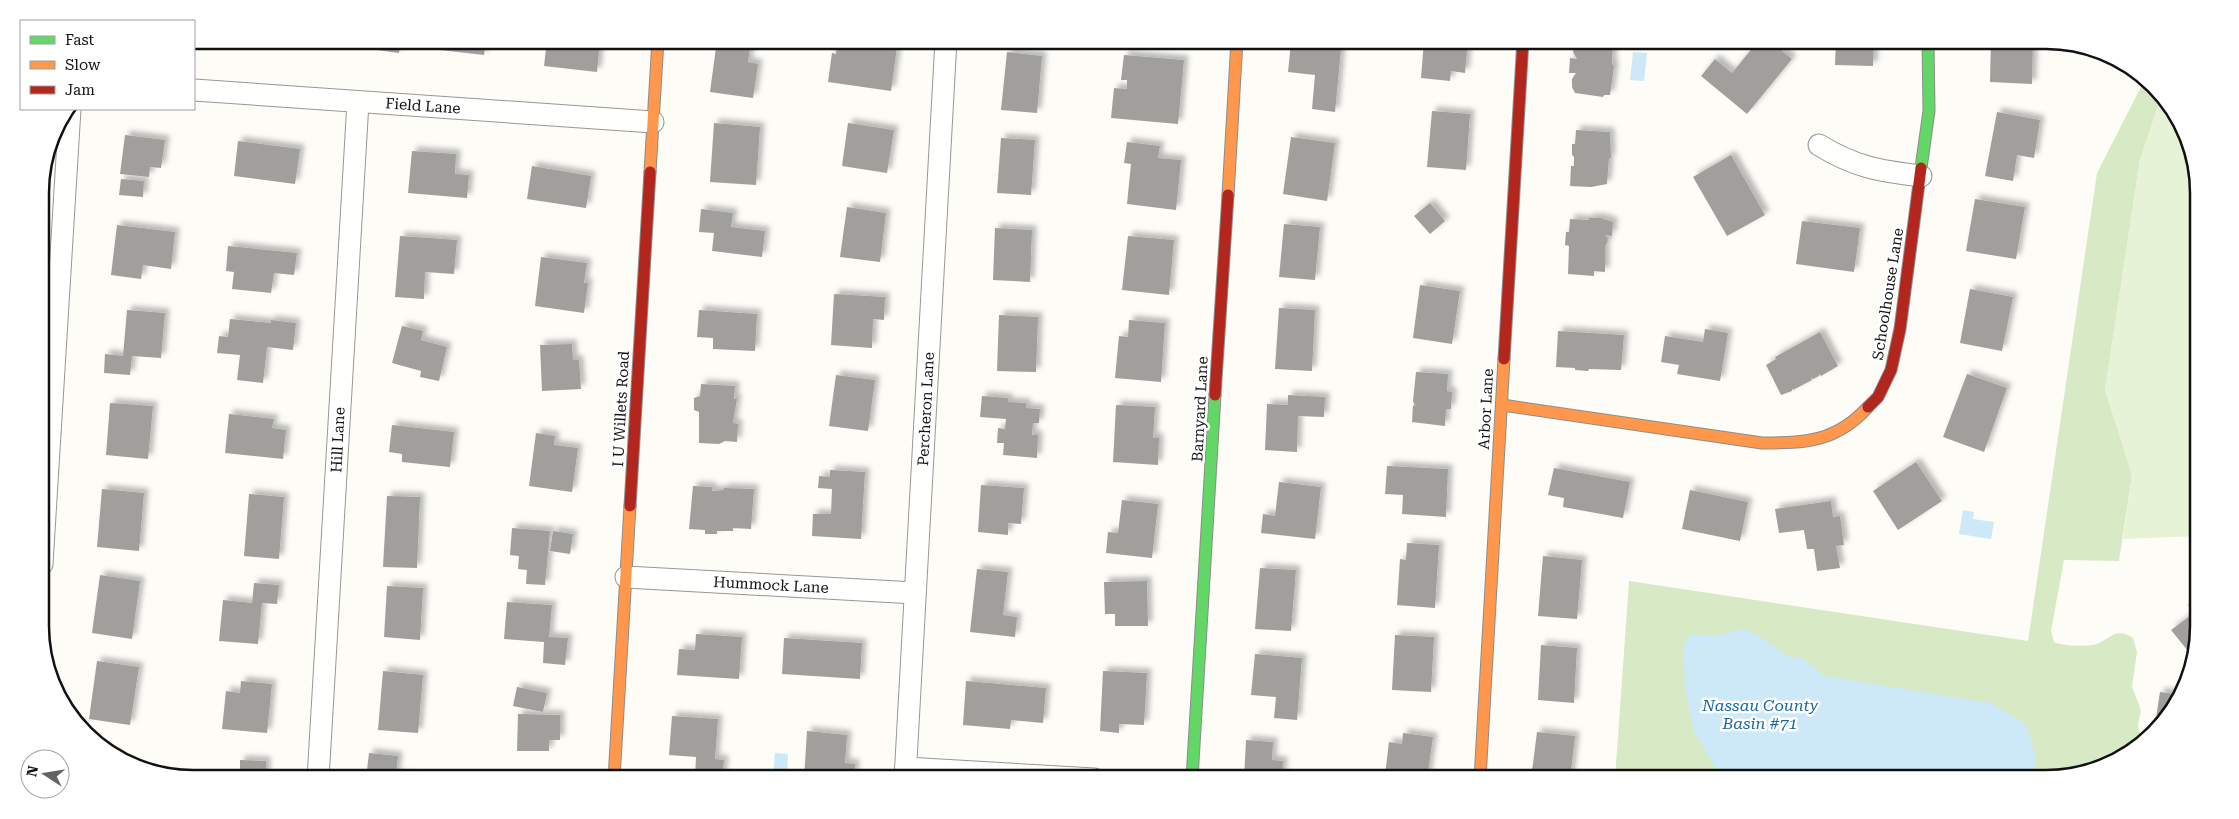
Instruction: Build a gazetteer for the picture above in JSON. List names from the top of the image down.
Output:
{
  "streets": {
    "street": [
      "Field Lane",
      "Schoolhouse Lane",
      "I U Willets Road",
      "Percheron Lane",
      "Barnyard Lane",
      "Arbor Lane",
      "Hill Lane",
      "Hummock Lane"
    ]
  },
  "crossings": [
    ["Field Lane", "I U Willets Road"],
    ["Field Lane", "Hill Lane"],
    ["Schoolhouse Lane", "Arbor Lane"],
    ["I U Willets Road", "Hummock Lane"],
    ["Percheron Lane", "Hummock Lane"]
  ],
  "water": ["Nassau County Basin #71"],
  "legend": ["Fast", "Slow", "Jam"],
  "north": "left"
}
